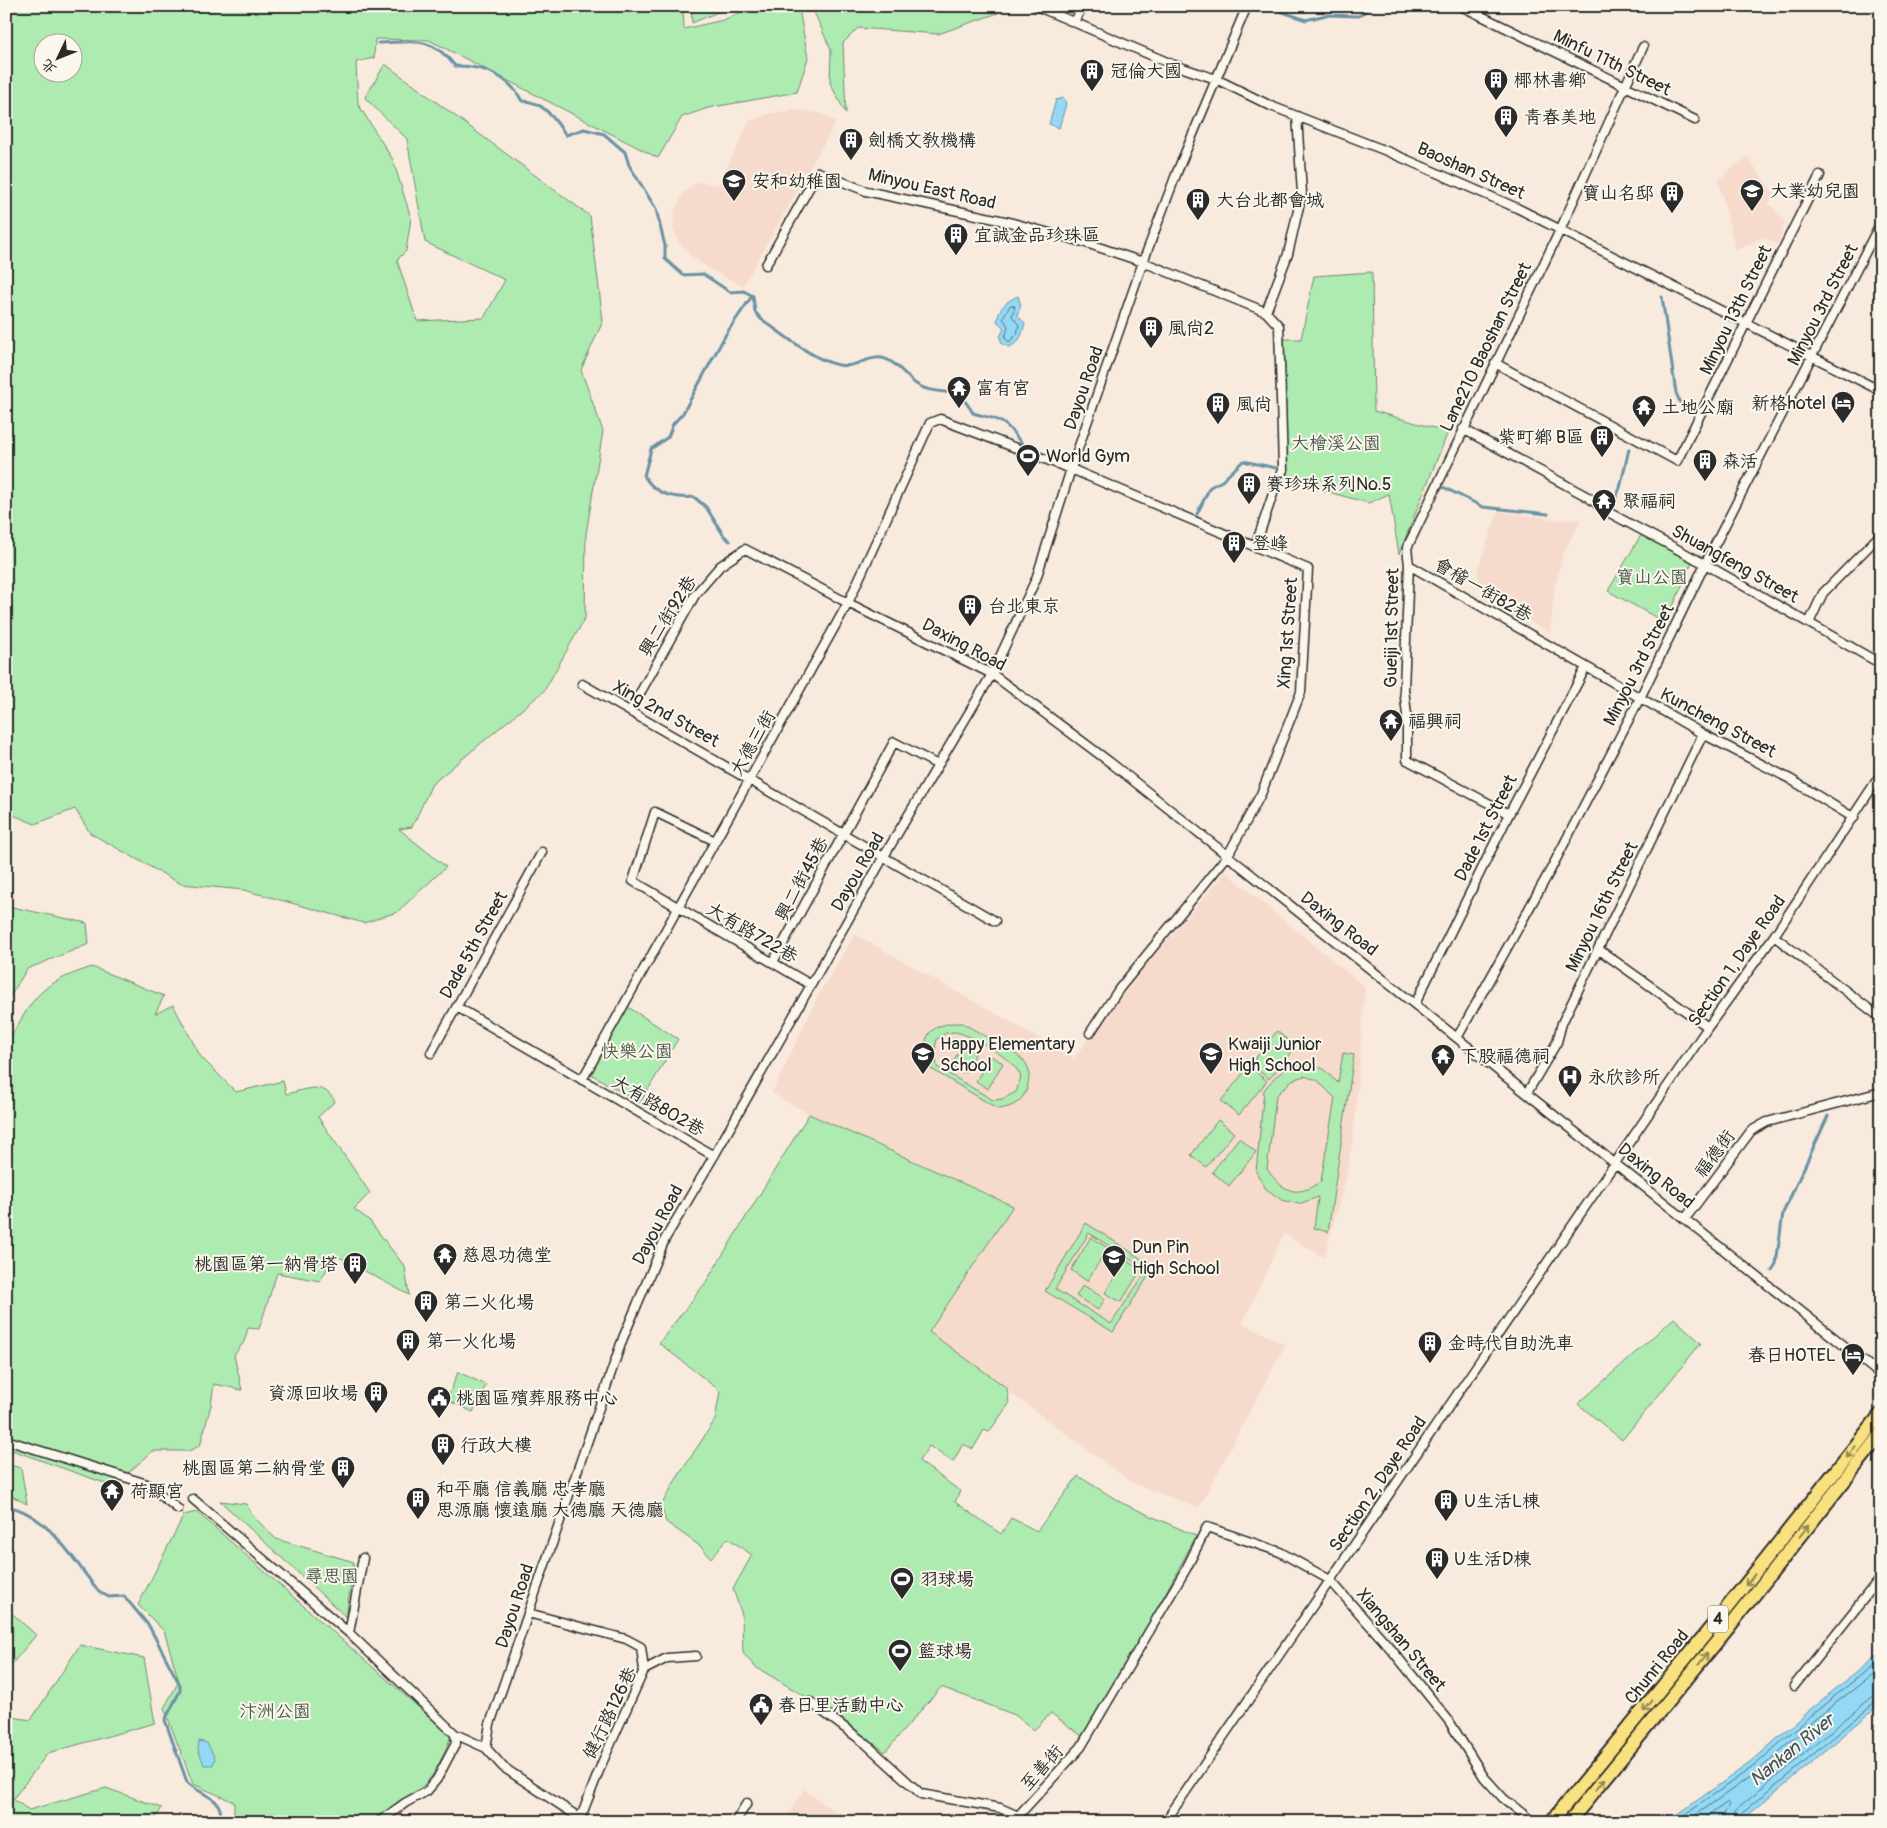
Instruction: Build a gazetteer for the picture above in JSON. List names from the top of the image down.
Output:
{
  "streets": {
    "main road": ["4", "Chunri Road"],
    "street": [
      "Minfu 11th Street",
      "Baoshan Street",
      "Minyou East Road",
      "Minyou 3rd Street",
      "Minyou 13th Street",
      "Lane210 Baoshan Street",
      "Dayou Road",
      "Shuangfeng Street",
      "會稽一街82巷",
      "興二街92巷",
      "Gueiji 1st Street",
      "Xing 1st Street",
      "Daxing Road",
      "Xing 2nd Street",
      "Kuncheng Street",
      "大德三街",
      "Dade 1st Street",
      "興二街45巷",
      "Minyou 16th Street",
      "大有路722巷",
      "Dade 5th Street",
      "Section 1, Daye Road",
      "大有路802巷",
      "福德街",
      "Section 2, Daye Road",
      "Xiangshan Street",
      "健行路126巷",
      "至善街"
    ]
  },
  "crossings": [
    ["Minfu 11th Street", "Lane210 Baoshan Street"],
    ["Baoshan Street", "Minyou 3rd Street"],
    ["Baoshan Street", "Minyou 13th Street"],
    ["Baoshan Street", "Lane210 Baoshan Street"],
    ["Baoshan Street", "Dayou Road"],
    ["Minyou East Road", "Dayou Road"],
    ["Minyou 3rd Street", "Shuangfeng Street"],
    ["Minyou 3rd Street", "Daxing Road"],
    ["Minyou 3rd Street", "Kuncheng Street"],
    ["Minyou 13th Street", "Lane210 Baoshan Street"],
    ["Lane210 Baoshan Street", "Shuangfeng Street"],
    ["Lane210 Baoshan Street", "Gueiji 1st Street"],
    ["Dayou Road", "Xing 1st Street"],
    ["Dayou Road", "Daxing Road"],
    ["Dayou Road", "Xing 2nd Street"],
    ["Dayou Road", "興二街45巷"],
    ["Dayou Road", "大有路722巷"],
    ["Dayou Road", "大有路802巷"],
    ["會稽一街82巷", "Gueiji 1st Street"],
    ["會稽一街82巷", "Kuncheng Street"],
    ["興二街92巷", "Daxing Road"],
    ["興二街92巷", "Xing 2nd Street"],
    ["Gueiji 1st Street", "Dade 1st Street"],
    ["Xing 1st Street", "Daxing Road"],
    ["Xing 1st Street", "大德三街"],
    ["Daxing Road", "大德三街"],
    ["Daxing Road", "Dade 1st Street"],
    ["Daxing Road", "Minyou 16th Street"],
    ["Daxing Road", "Section 1, Daye Road"],
    ["Daxing Road", "福德街"],
    ["Daxing Road", "Section 2, Daye Road"],
    ["Xing 2nd Street", "大德三街"],
    ["Xing 2nd Street", "興二街45巷"],
    ["Kuncheng Street", "Dade 1st Street"],
    ["Kuncheng Street", "Minyou 16th Street"],
    ["Kuncheng Street", "Section 1, Daye Road"],
    ["大德三街", "大有路722巷"],
    ["大德三街", "大有路802巷"],
    ["興二街45巷", "大有路722巷"],
    ["Dade 5th Street", "大有路802巷"],
    ["Section 1, Daye Road", "Section 2, Daye Road"],
    ["Section 2, Daye Road", "Xiangshan Street"],
    ["Xiangshan Street", "至善街"]
  ],
  "water": ["Nankan River"],
  "parks": [
    "大檜溪公園",
    "寶山公園",
    "快樂公園",
    "尋思園",
    "汴洲公園"
  ],
  "places": {
    "building": [
      "冠倫大國",
      "椰林書鄉",
      "青春美地",
      "劍橋文教機構",
      "寶山名邸",
      "大台北都會城",
      "宜誠金品珍珠區",
      "風尚2",
      "風尚",
      "紫町鄉 B區",
      "森活",
      "賽珍珠系列No.5",
      "登峰",
      "台北東京",
      "桃園區第一納骨塔",
      "第二火化場",
      "第一火化場",
      "金時代自助洗車",
      "資源回收場",
      "行政大樓",
      "桃園區第二納骨堂",
      "和平廳 信義廳 忠孝廳 思源廳 懷遠廳 大德廳 天德廳",
      "U生活L棟",
      "U生活D棟"
    ],
    "school or university": [
      "安和幼稚園",
      "大業幼兒園",
      "Happy Elementary School",
      "Kwaiji Junior High School",
      "Dun Pin High School"
    ],
    "temple": [
      "富有宮",
      "土地公廟",
      "聚福祠",
      "福興祠",
      "下股福德祠",
      "慈恩功德堂",
      "荷顯宮"
    ],
    "hotel": ["新格hotel", "春日HOTEL"],
    "sports": ["World Gym", "羽球場", "籃球場"],
    "hospital": ["永欣診所"],
    "public building": ["桃園區殯葬服務中心", "春日里活動中心"]
  },
  "north": "bottom left"
}
